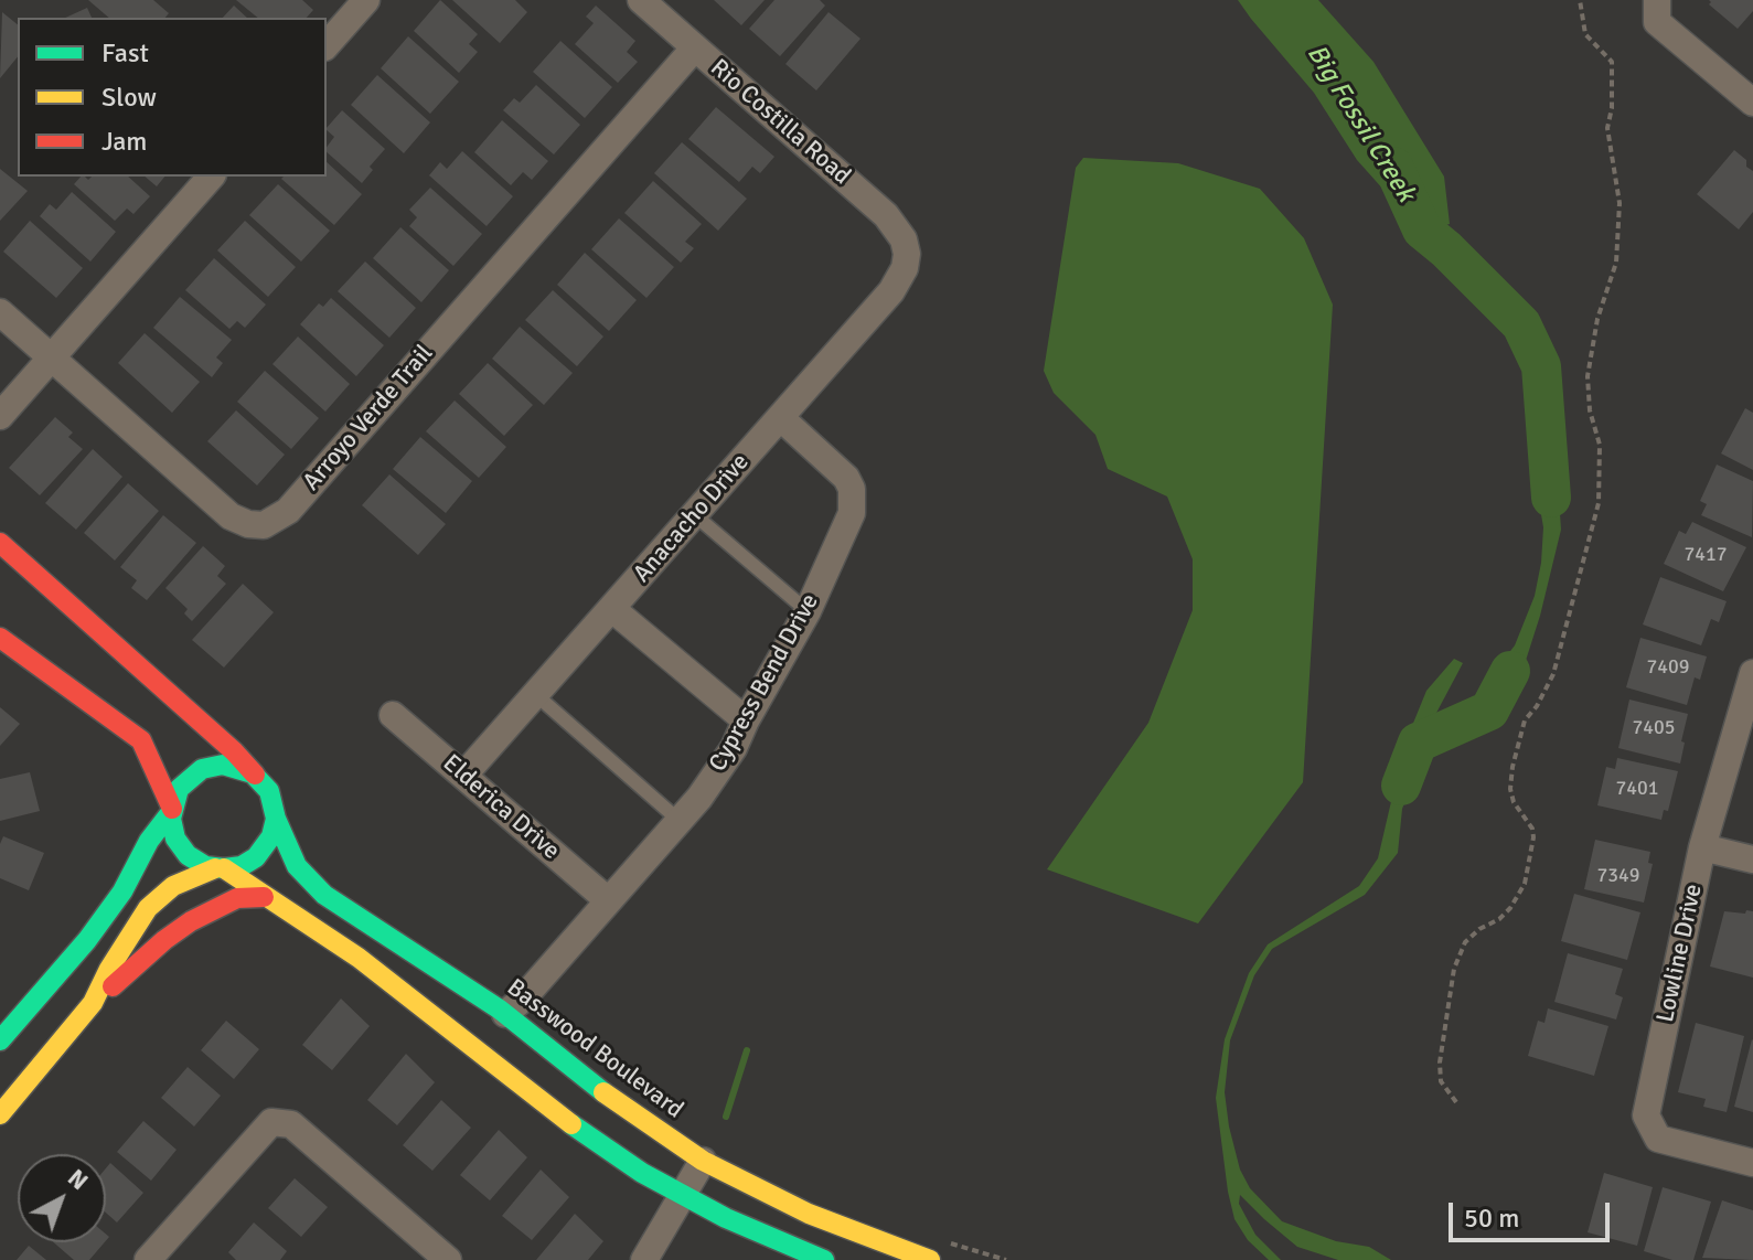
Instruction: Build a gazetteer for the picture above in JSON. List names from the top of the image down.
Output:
{
  "streets": {
    "main road": ["Basswood Boulevard"],
    "street": [
      "Rio Costilla Road",
      "Arroyo Verde Trail",
      "Anacacho Drive",
      "Cypress Bend Drive",
      "Elderica Drive",
      "Lowline Drive"
    ]
  },
  "crossings": [
    ["Rio Costilla Road", "Arroyo Verde Trail"],
    ["Rio Costilla Road", "Anacacho Drive"],
    ["Anacacho Drive", "Cypress Bend Drive"],
    ["Anacacho Drive", "Elderica Drive"],
    ["Cypress Bend Drive", "Elderica Drive"],
    ["Cypress Bend Drive", "Basswood Boulevard"]
  ],
  "water": ["Big Fossil Creek"],
  "house_numbers": [
    "7417",
    "7409",
    "7405",
    "7401",
    "7349"
  ],
  "legend": ["Fast", "Slow", "Jam"],
  "scale_bar": "50 m",
  "north": "top right"
}
